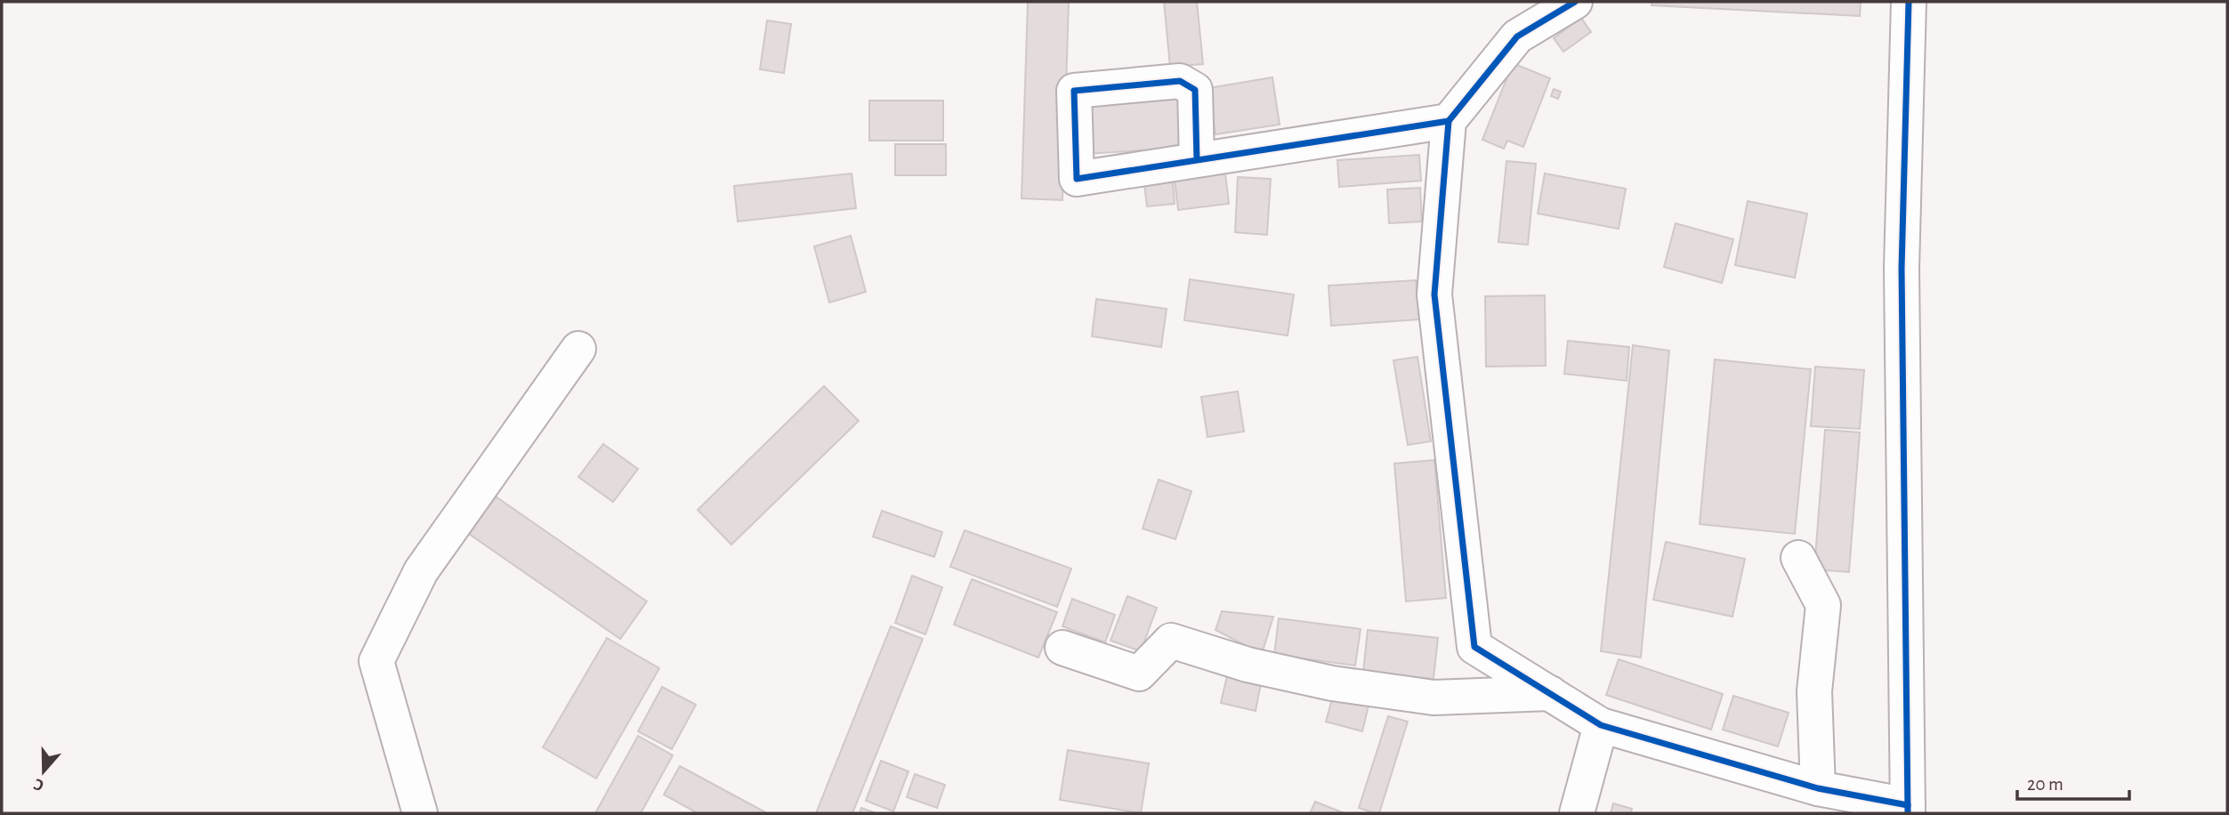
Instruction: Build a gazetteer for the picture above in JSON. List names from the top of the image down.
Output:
{
  "scale_bar": "20 m",
  "north": "bottom"
}
